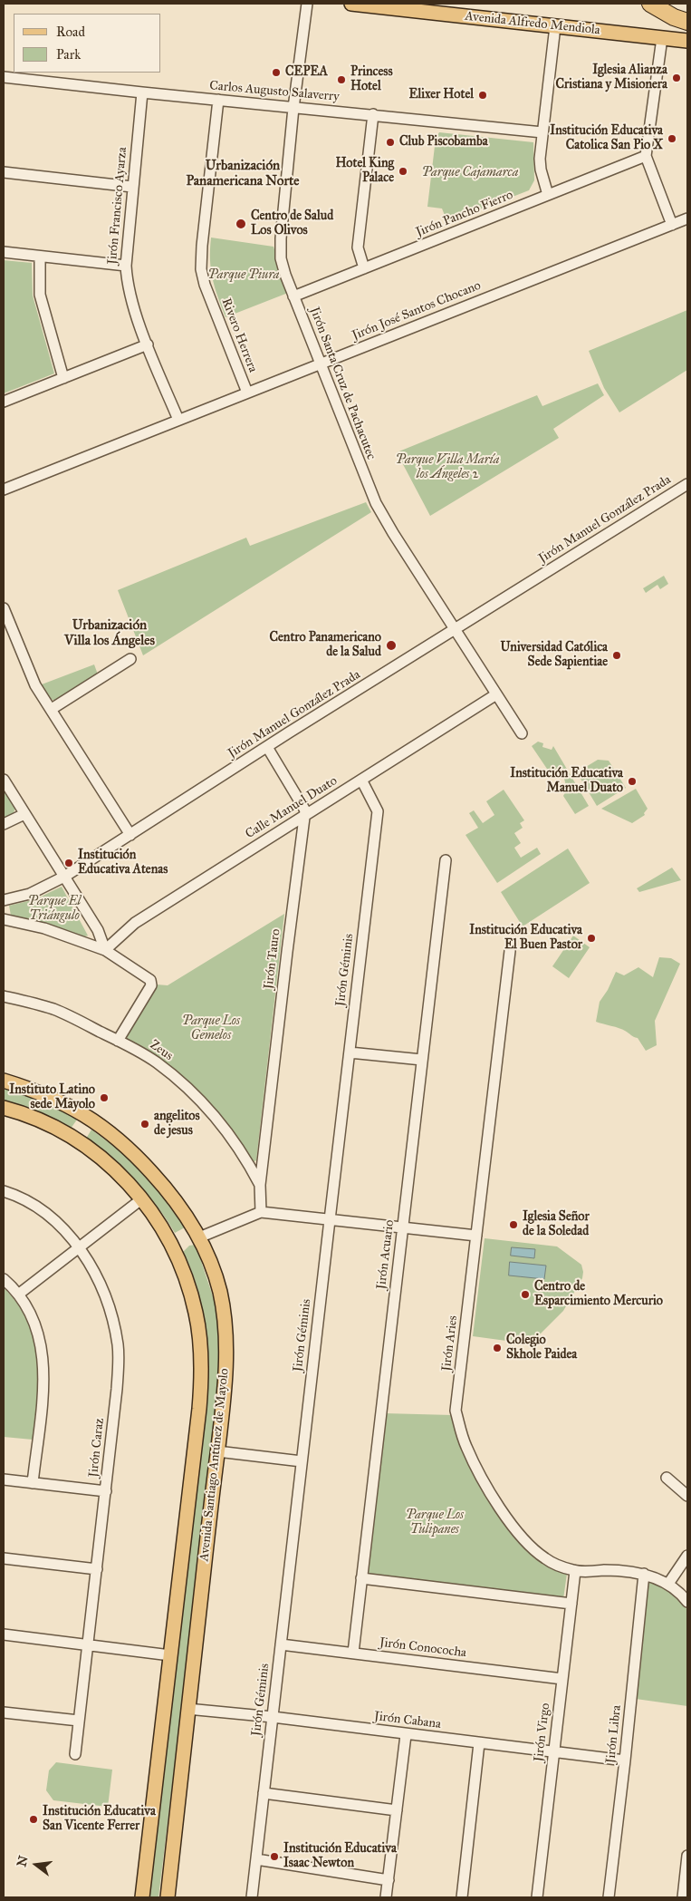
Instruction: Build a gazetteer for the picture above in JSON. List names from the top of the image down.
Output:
{
  "streets": {
    "main road": ["Avenida Alfredo Mendiola", "Avenida Santiago Antúnez de Mayolo"],
    "street": [
      "Carlos Augusto Salaverry",
      "Jirón Francisco Ayarza",
      "Jirón Pancho Fierro",
      "Jirón José Santos Chocano",
      "Rivero Herrera",
      "Jirón Santa Cruz de Pachacutec",
      "Jirón Manuel González Prada",
      "Calle Manuel Duato",
      "Jirón Tauro",
      "Jirón Géminis",
      "Zeus",
      "Jirón Acuario",
      "Jirón Aries",
      "Jirón Caraz",
      "Jirón Conococha",
      "Jirón Cabana",
      "Jirón Virgo",
      "Jirón Libra"
    ]
  },
  "crossings": [
    ["Carlos Augusto Salaverry", "Jirón Francisco Ayarza"],
    ["Carlos Augusto Salaverry", "Rivero Herrera"],
    ["Carlos Augusto Salaverry", "Jirón Santa Cruz de Pachacutec"],
    ["Jirón Francisco Ayarza", "Jirón José Santos Chocano"],
    ["Jirón Pancho Fierro", "Jirón Santa Cruz de Pachacutec"],
    ["Jirón José Santos Chocano", "Rivero Herrera"],
    ["Jirón José Santos Chocano", "Jirón Santa Cruz de Pachacutec"],
    ["Jirón Santa Cruz de Pachacutec", "Jirón Manuel González Prada"],
    ["Jirón Santa Cruz de Pachacutec", "Calle Manuel Duato"],
    ["Calle Manuel Duato", "Jirón Tauro"],
    ["Calle Manuel Duato", "Jirón Géminis"],
    ["Jirón Tauro", "Zeus"],
    ["Jirón Géminis", "Jirón Conococha"],
    ["Jirón Géminis", "Jirón Cabana"],
    ["Jirón Acuario", "Jirón Conococha"],
    ["Jirón Aries", "Jirón Virgo"],
    ["Jirón Aries", "Jirón Libra"],
    ["Avenida Santiago Antúnez de Mayolo", "Jirón Cabana"],
    ["Jirón Conococha", "Jirón Virgo"],
    ["Jirón Cabana", "Jirón Virgo"],
    ["Jirón Cabana", "Jirón Libra"]
  ],
  "districts": ["Urbanización Panamericana Norte", "Urbanización Villa los Ángeles"],
  "parks": [
    "Parque Cajamarca",
    "Parque Piura",
    "Parque Villa María los Ángeles 2",
    "Parque El Triángulo",
    "Parque Los Gemelos",
    "Parque Los Tulipanes"
  ],
  "places": [
    "CEPEA",
    "Iglesia Alianza Cristiana y Misionera",
    "Princess Hotel",
    "Elixer Hotel",
    "Institución Educativa Catolica San Pio X",
    "Club Piscobamba",
    "Hotel King Palace",
    "Centro de Salud Los Olivos",
    "Centro Panamericano de la Salud",
    "Universidad Católica Sede Sapientiae",
    "Institución Educativa Manuel Duato",
    "Institución Educativa Atenas",
    "Institución Educativa El Buen Pastor",
    "Instituto Latino sede Mayolo",
    "angelitos de jesus",
    "Iglesia Señor de la Soledad",
    "Centro de Esparcimiento Mercurio",
    "Colegio Skhole Paidea",
    "Institución Educativa San Vicente Ferrer",
    "Institución Educativa Isaac Newton"
  ],
  "legend": ["Road", "Park"],
  "north": "left"
}
